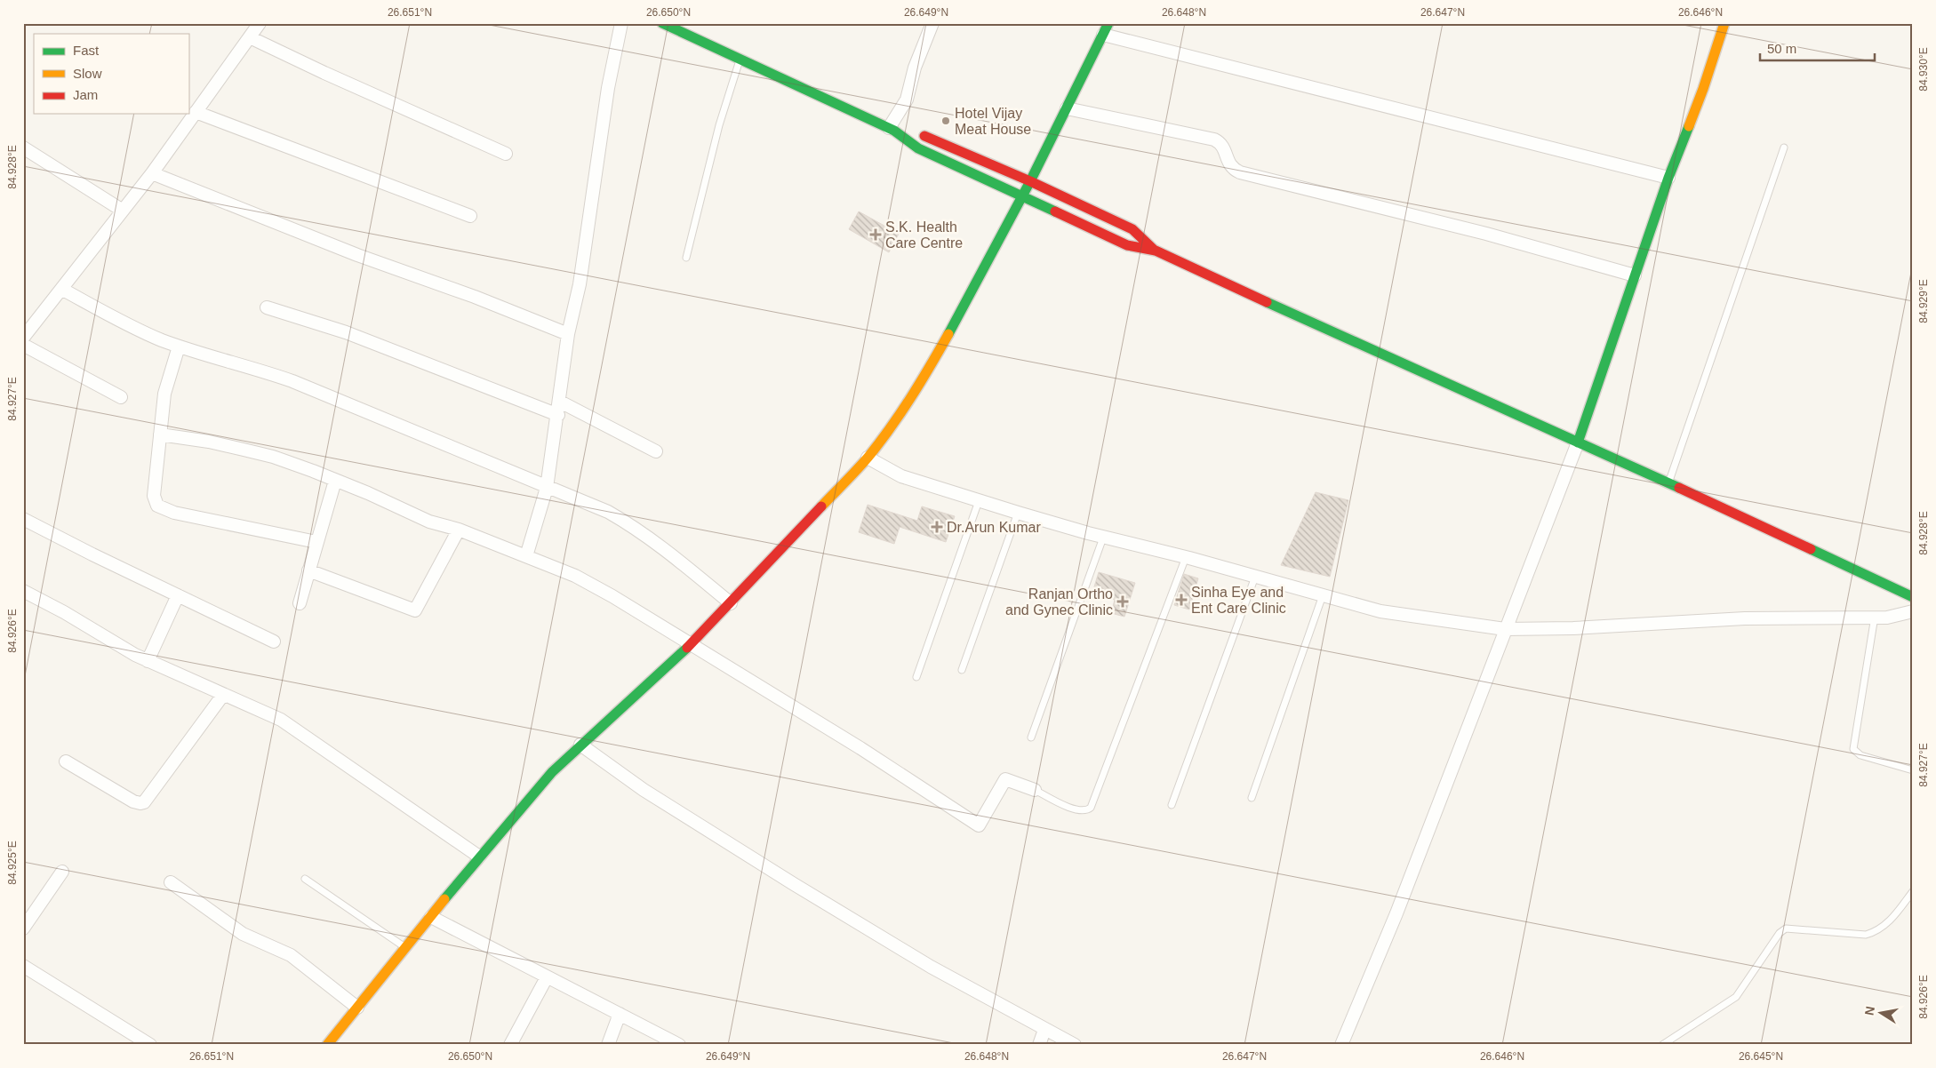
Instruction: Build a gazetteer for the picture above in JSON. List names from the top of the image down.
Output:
{
  "places": {
    "other": ["Hotel Vijay Meat House"],
    "health": [
      "S.K. Health Care Centre",
      "Dr.Arun Kumar",
      "Sinha Eye and Ent Care Clinic",
      "Ranjan Ortho and Gynec Clinic"
    ]
  },
  "legend": ["Fast", "Slow", "Jam"],
  "scale_bar": "50 m",
  "north": "left",
  "coordinates": [
    "26.651°N",
    "26.650°N",
    "26.649°N",
    "26.648°N",
    "26.647°N",
    "26.646°N",
    "84.930°E",
    "84.928°E",
    "84.929°E",
    "84.927°E",
    "84.926°E",
    "84.925°E",
    "26.645°N"
  ]
}
